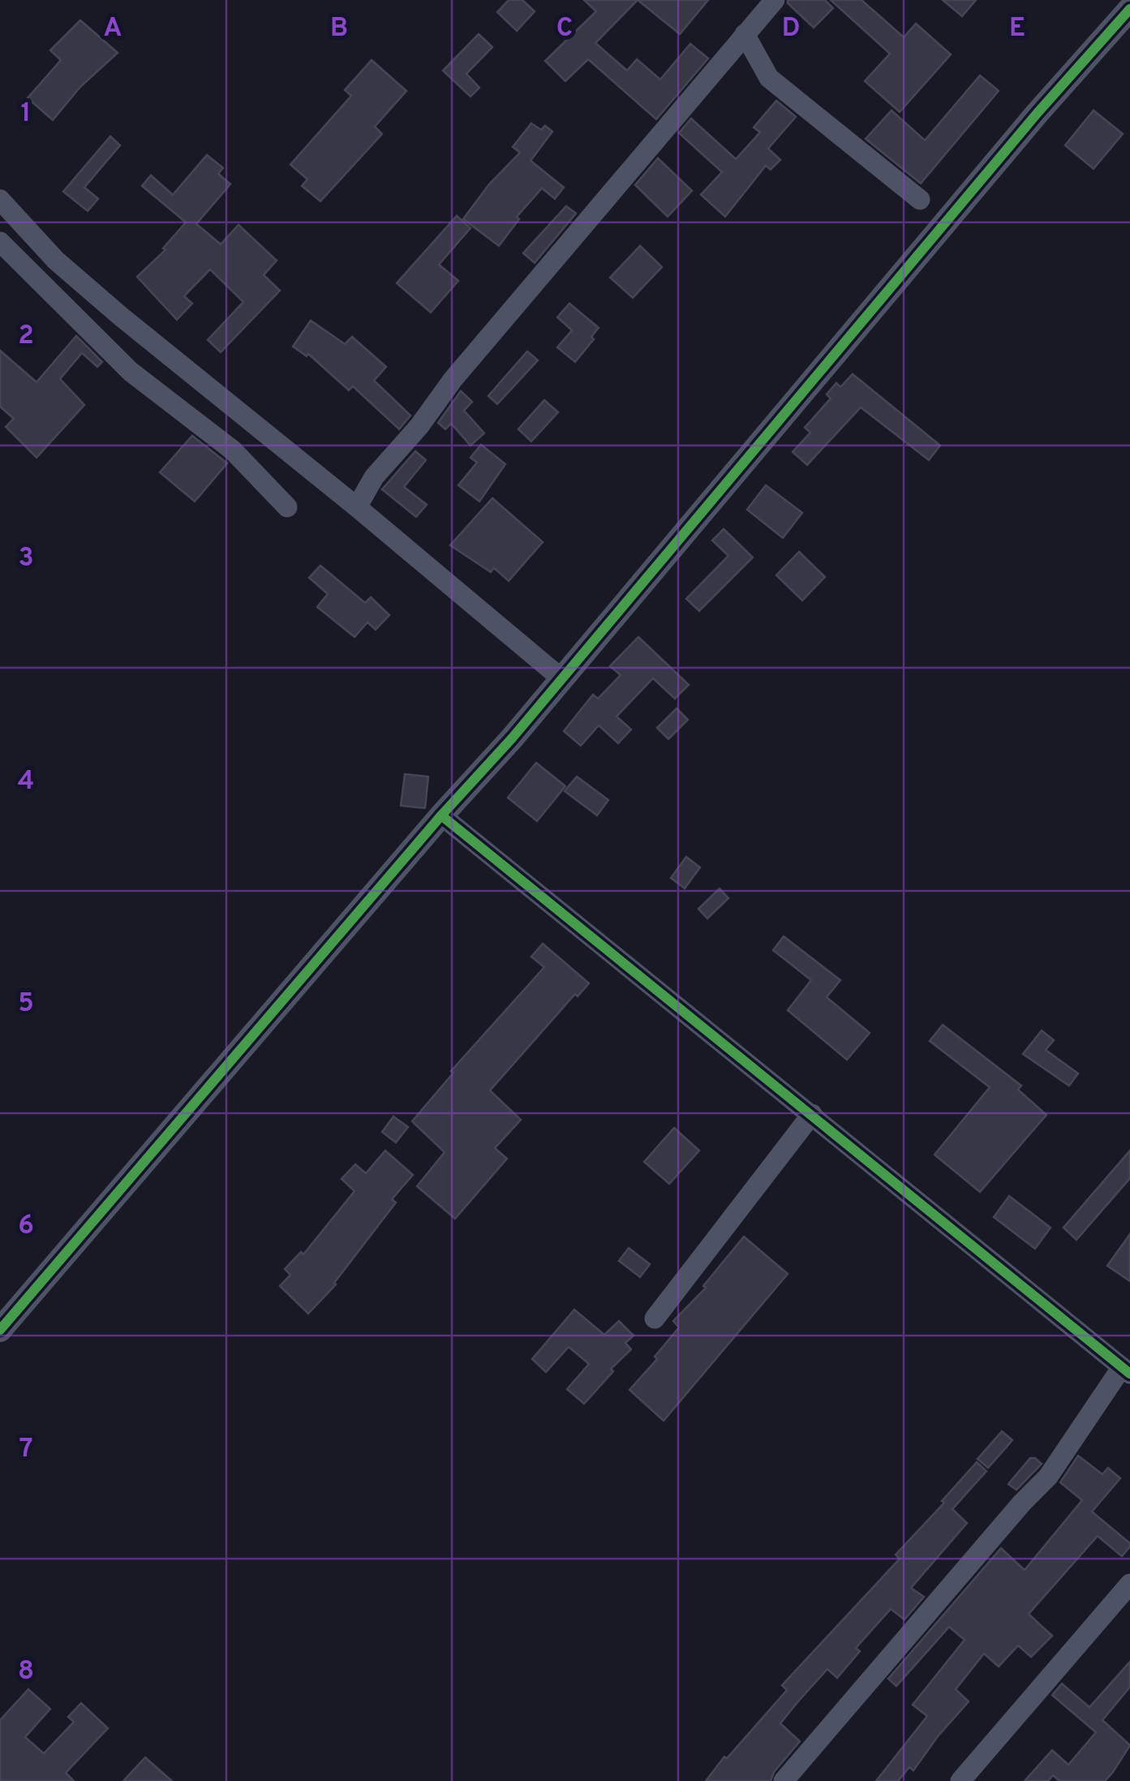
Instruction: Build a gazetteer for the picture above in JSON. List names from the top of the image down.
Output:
{
  "grid": {
    "columns": [
      "A",
      "B",
      "C",
      "D",
      "E"
    ],
    "rows": [
      "1",
      "2",
      "3",
      "4",
      "5",
      "6",
      "7",
      "8"
    ]
  }
}
